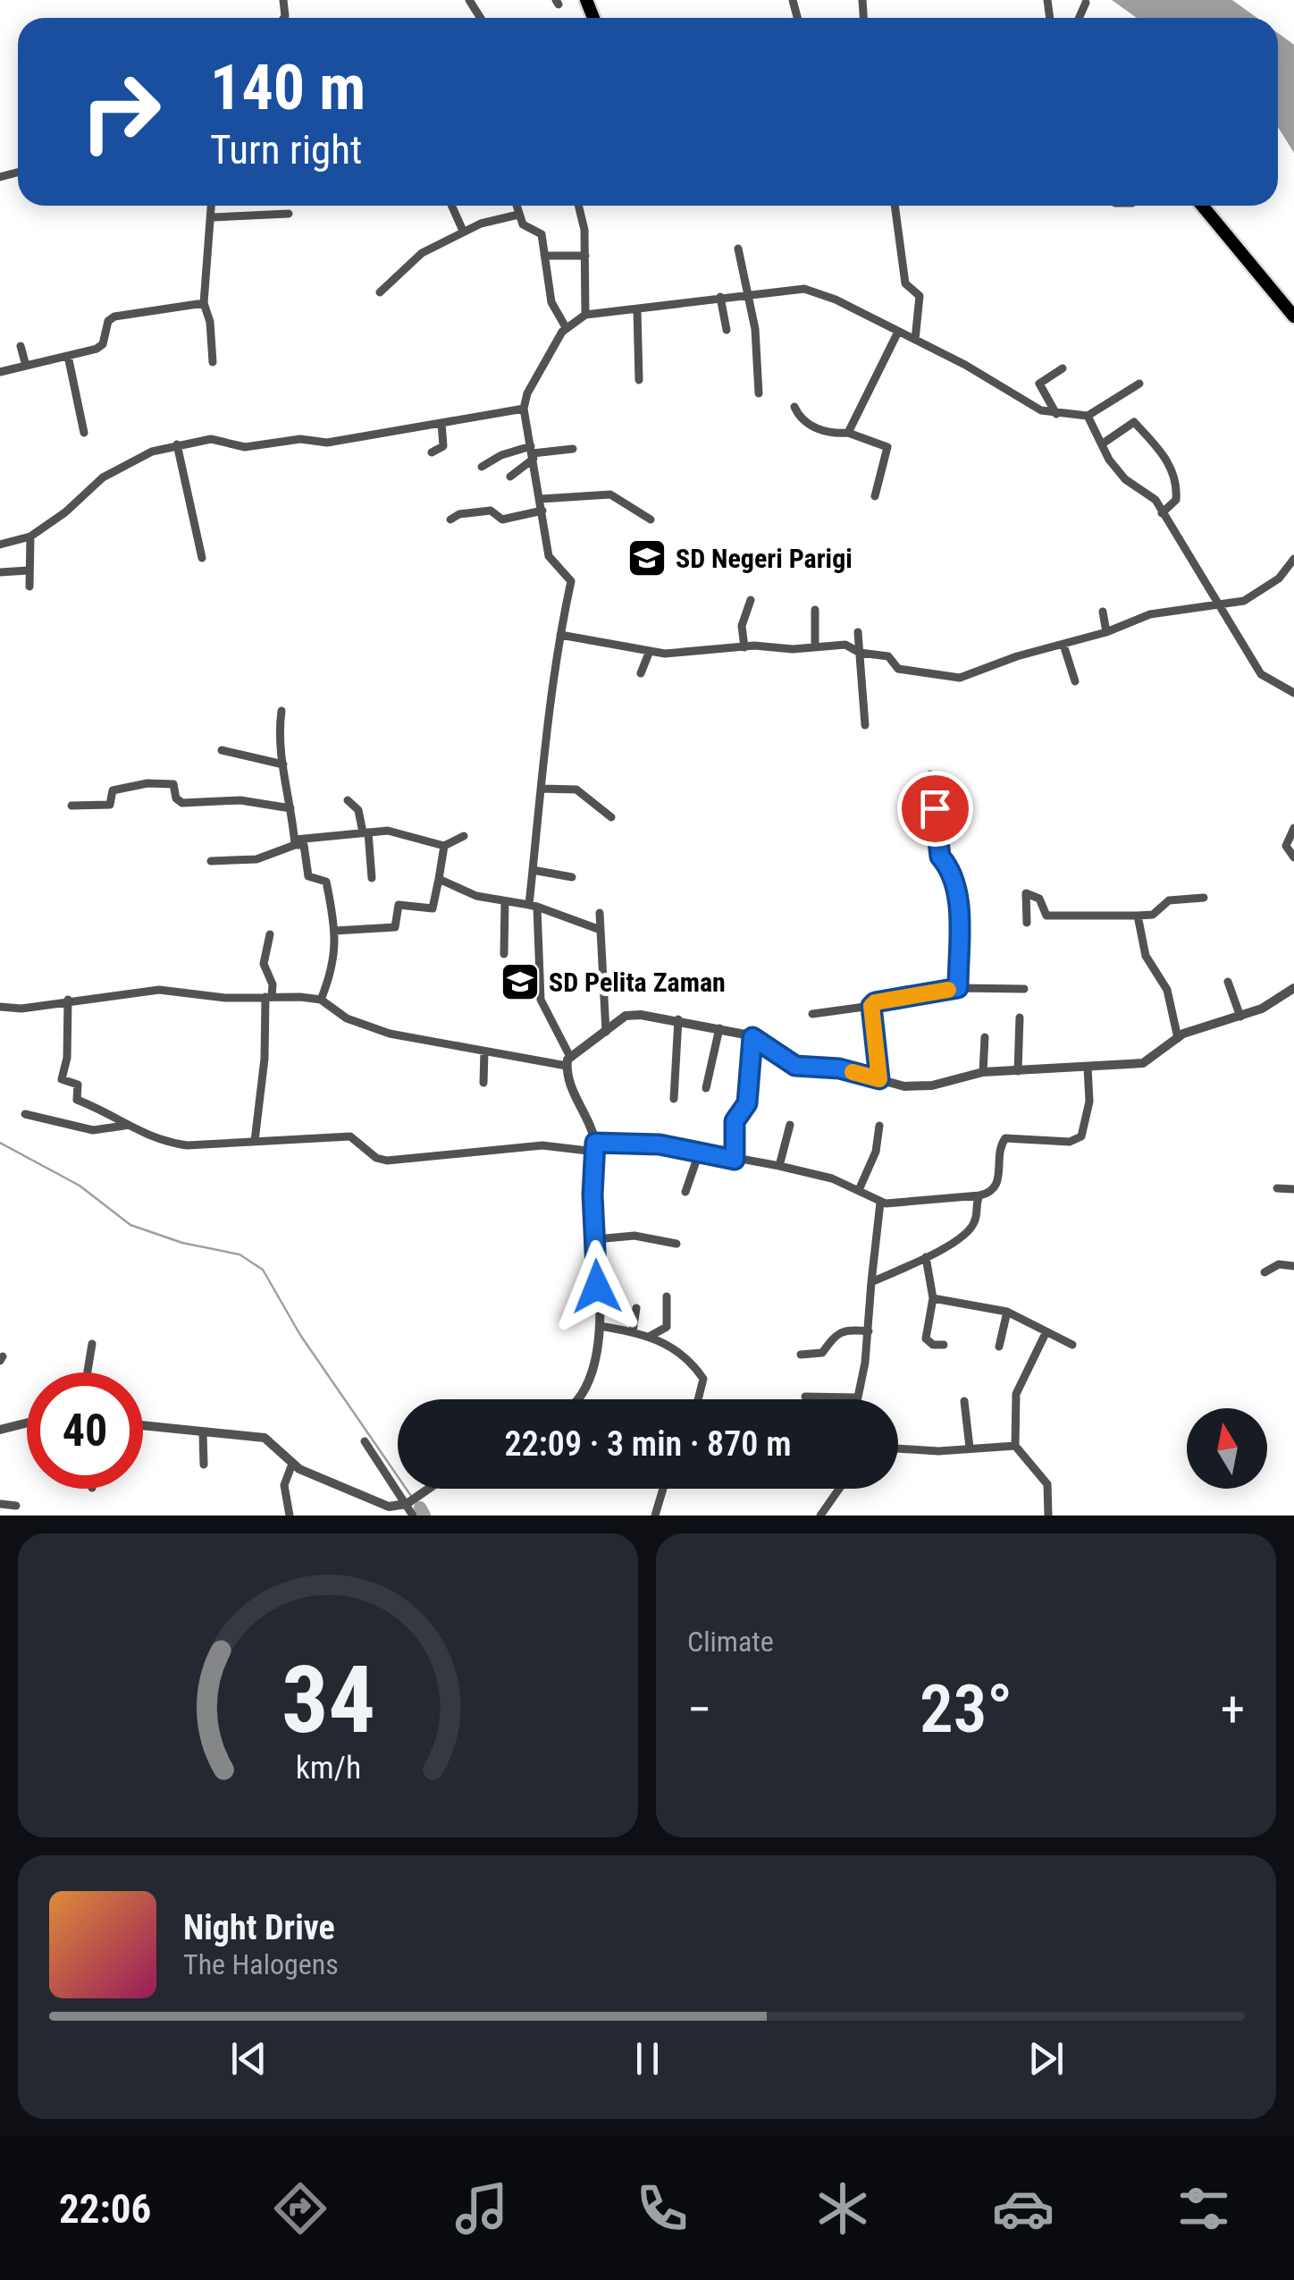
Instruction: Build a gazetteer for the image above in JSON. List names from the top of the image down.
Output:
{
  "places": {
    "school or university": ["SD Negeri Parigi", "SD Pelita Zaman"]
  },
  "north": "top",
  "page": {
    "turn": ["140 m", "Turn right"],
    "limit": "40",
    "trip": "22:09 · 3 min · 870 m",
    "tile": "Climate",
    "heat": ["−", "23°", "+"],
    "song": ["Night Drive", "The Halogens"],
    "tabs": "22:06",
    "gauge": ["34", "km/h"]
  }
}
